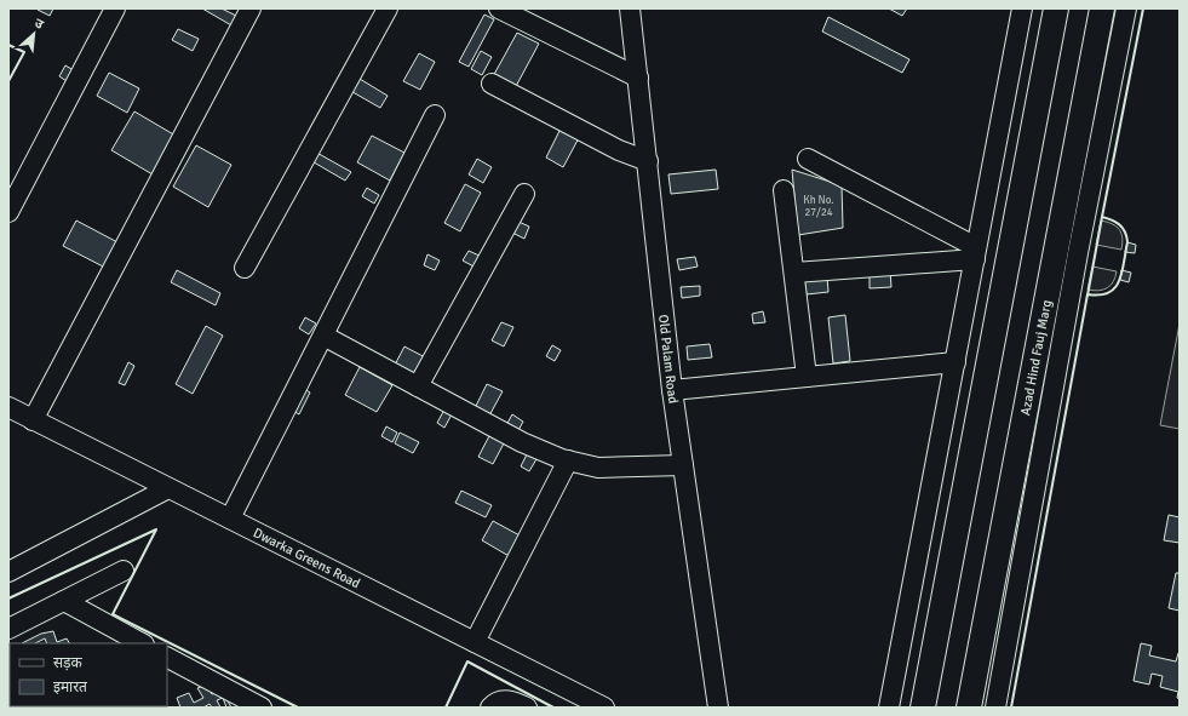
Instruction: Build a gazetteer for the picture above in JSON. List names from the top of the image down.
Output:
{
  "streets": {
    "main road": ["Azad Hind Fauj Marg"],
    "street": ["Old Palam Road", "Dwarka Greens Road"]
  },
  "house_numbers": ["Kh No. 27/24"],
  "legend": ["सड़क", "इमारत"],
  "north": "top right"
}
